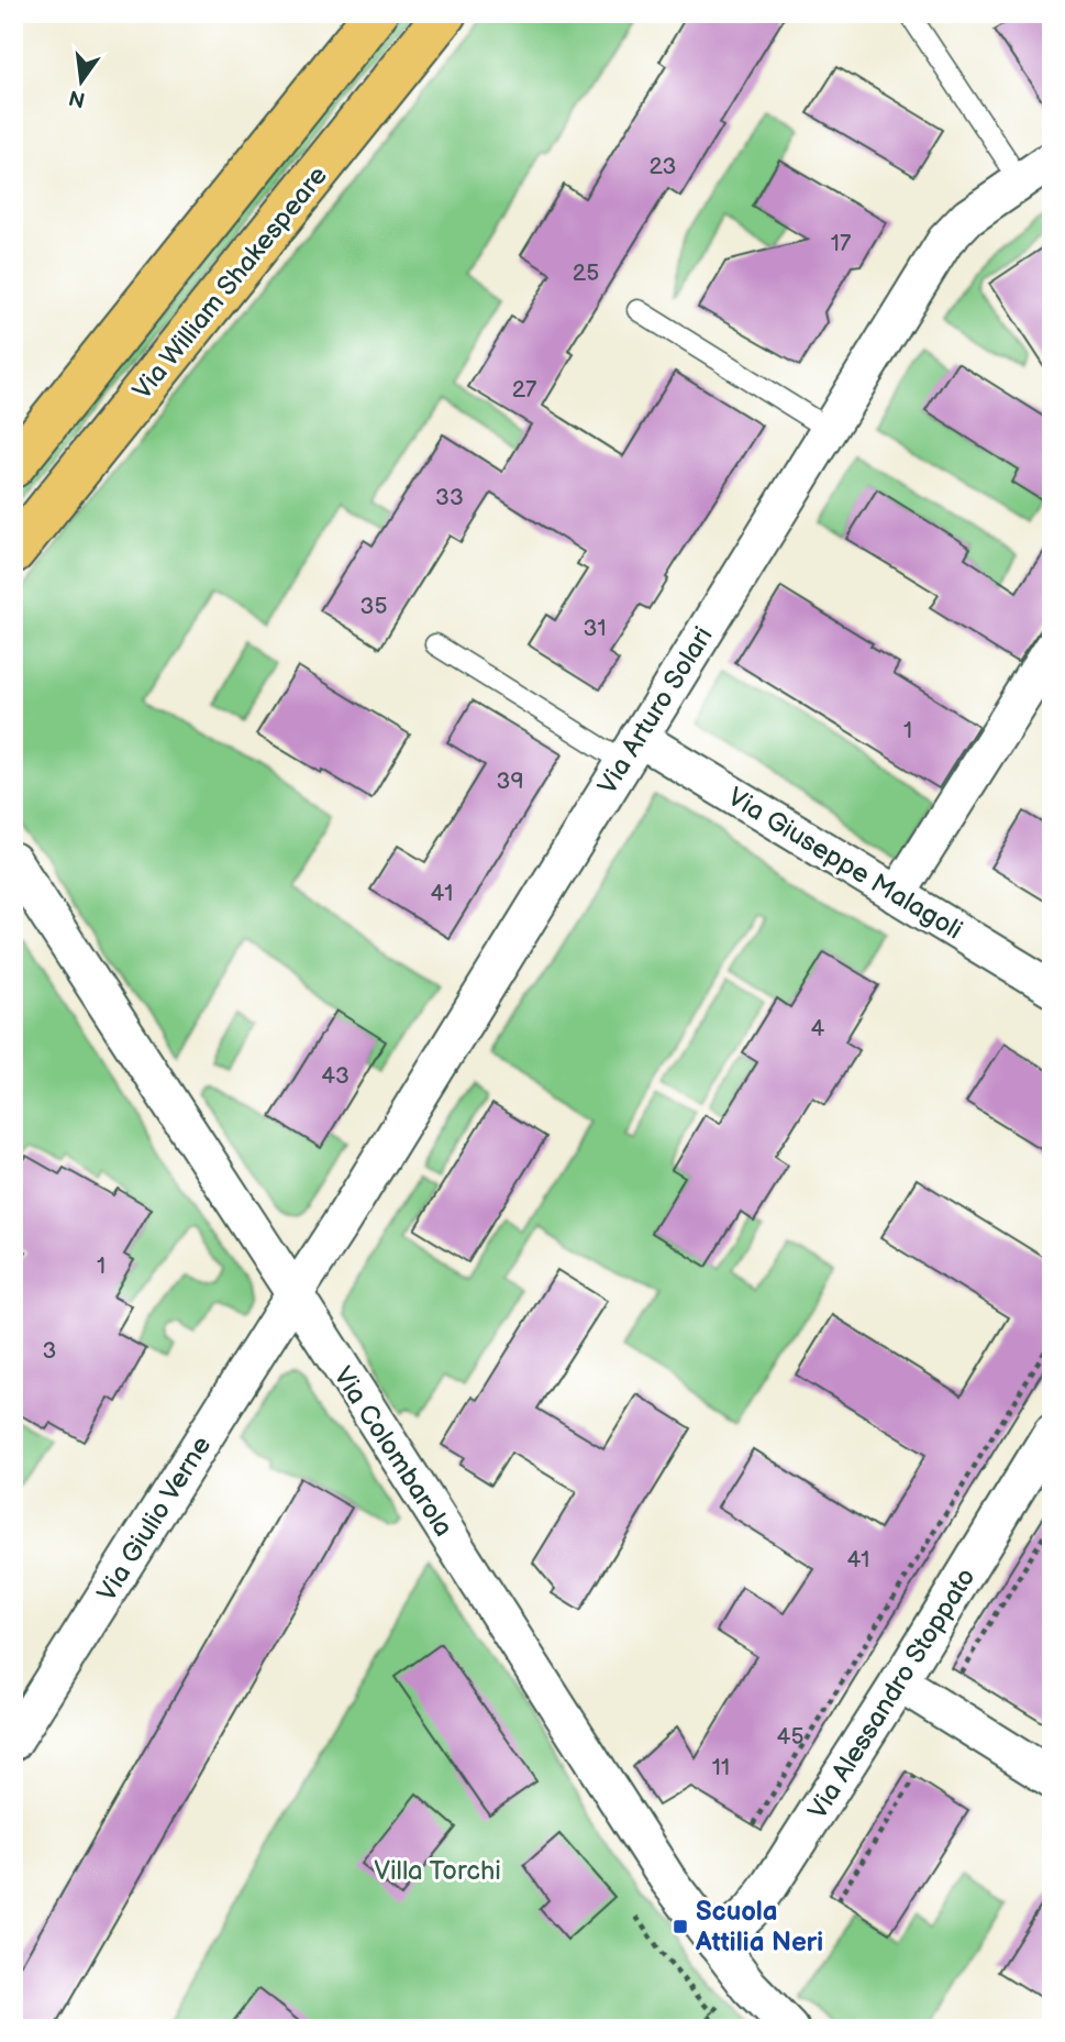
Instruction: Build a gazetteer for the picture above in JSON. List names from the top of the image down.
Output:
{
  "streets": {
    "main road": ["Via William Shakespeare"],
    "street": [
      "Via Arturo Solari",
      "Via Giuseppe Malagoli",
      "Via Colombarola",
      "Via Giulio Verne",
      "Via Alessandro Stoppato"
    ]
  },
  "crossings": [
    ["Via Arturo Solari", "Via Giuseppe Malagoli"],
    ["Via Arturo Solari", "Via Colombarola"],
    ["Via Arturo Solari", "Via Giulio Verne"],
    ["Via Colombarola", "Via Giulio Verne"],
    ["Via Colombarola", "Via Alessandro Stoppato"]
  ],
  "parks": ["Villa Torchi"],
  "places": {
    "transit": ["Scuola Attilia Neri"]
  },
  "house_numbers": [
    "23",
    "17",
    "25",
    "27",
    "33",
    "35",
    "31",
    "1",
    "39",
    "41",
    "4",
    "43",
    "1",
    "3",
    "41",
    "45",
    "11"
  ],
  "north": "bottom"
}
